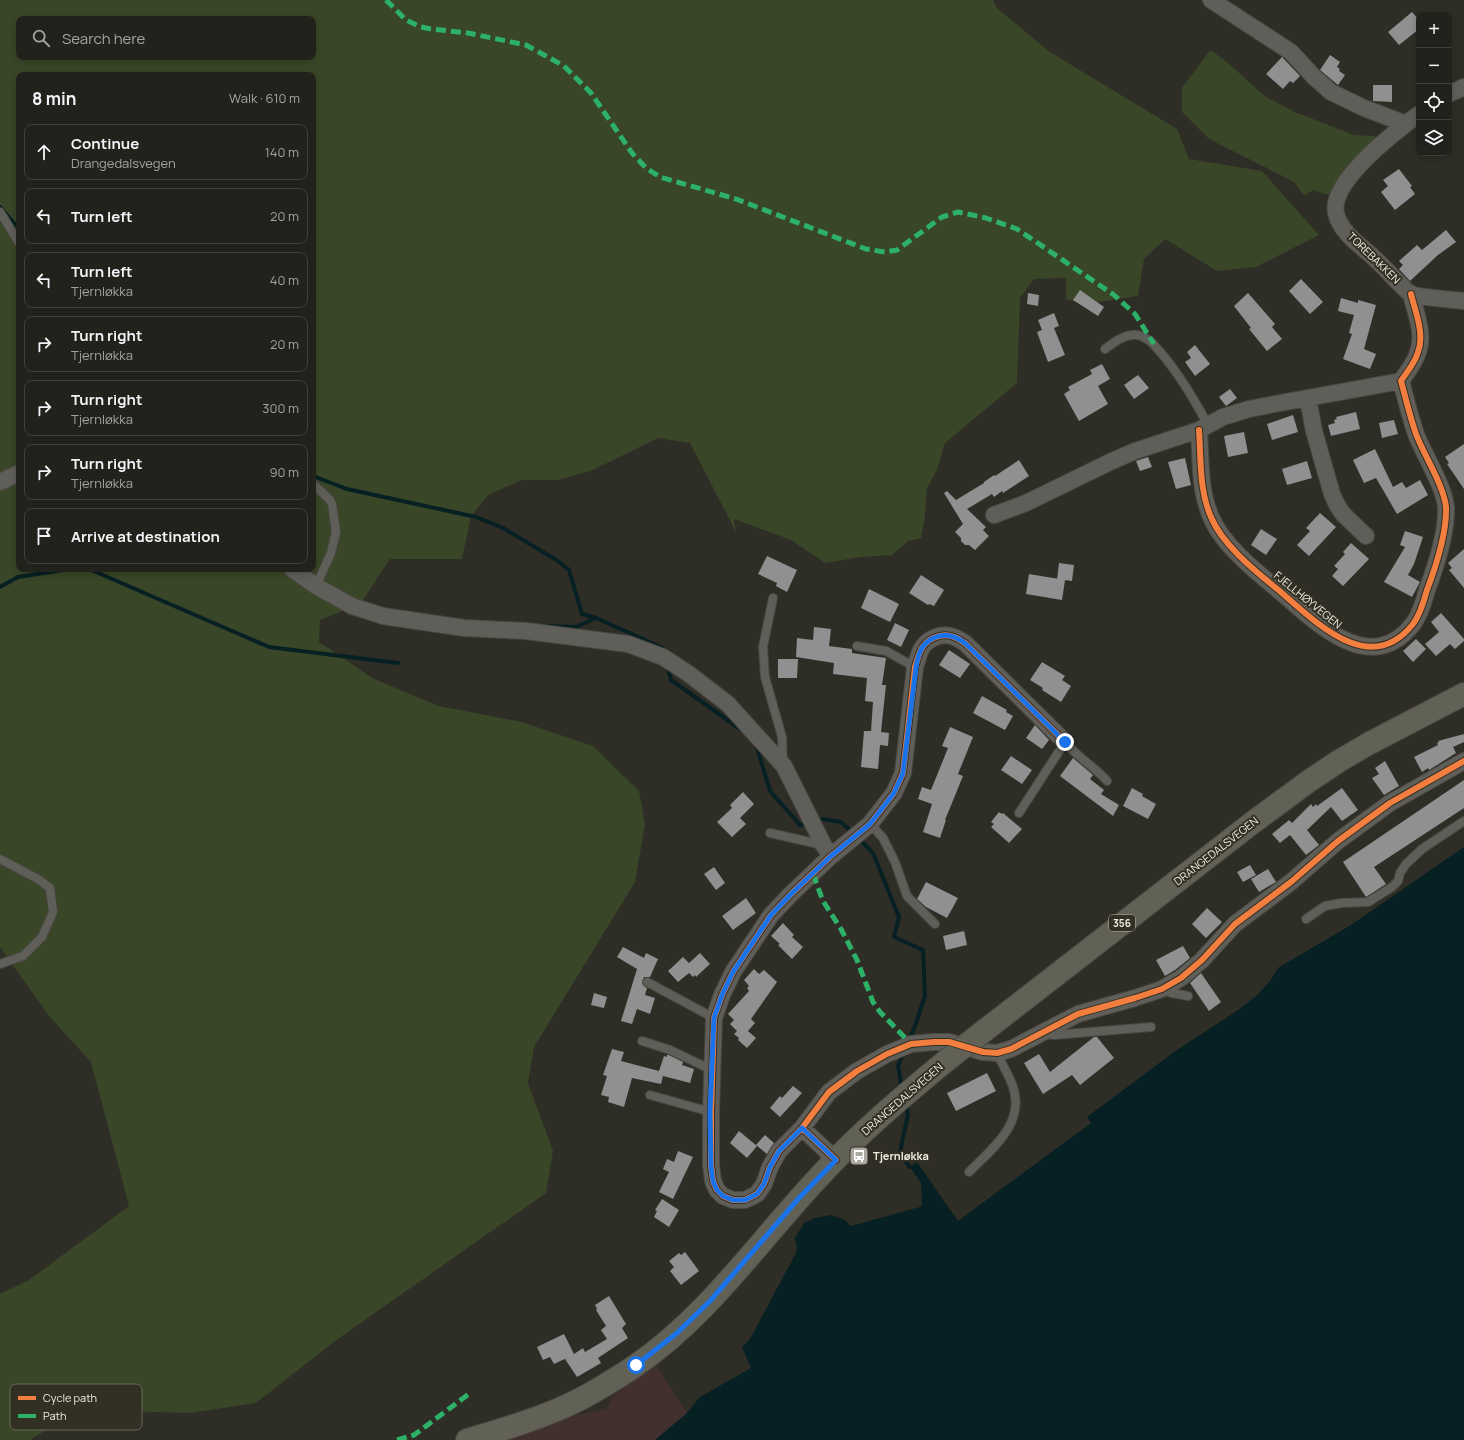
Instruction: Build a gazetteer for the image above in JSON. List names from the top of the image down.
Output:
{
  "streets": {
    "main road": ["DRANGEDALSVEGEN", "356"],
    "street": ["TOREBAKKEN", "FJELLHØYVEGEN"]
  },
  "places": {
    "bus stop": ["Tjernløkka"]
  },
  "legend": ["Cycle path", "Path"],
  "page": {
    "map_buttons": ["+", "−"],
    "search": "Search here",
    "heading": ["8 min", "Walk · 610 m"],
    "list": [
      ["Continue", "Drangedalsvegen", "140 m"],
      ["Turn left", "20 m"],
      ["Turn left", "Tjernløkka", "40 m"],
      ["Turn right", "Tjernløkka", "20 m"],
      ["Turn right", "Tjernløkka", "300 m"],
      ["Turn right", "Tjernløkka", "90 m"],
      "Arrive at destination"
    ]
  }
}
